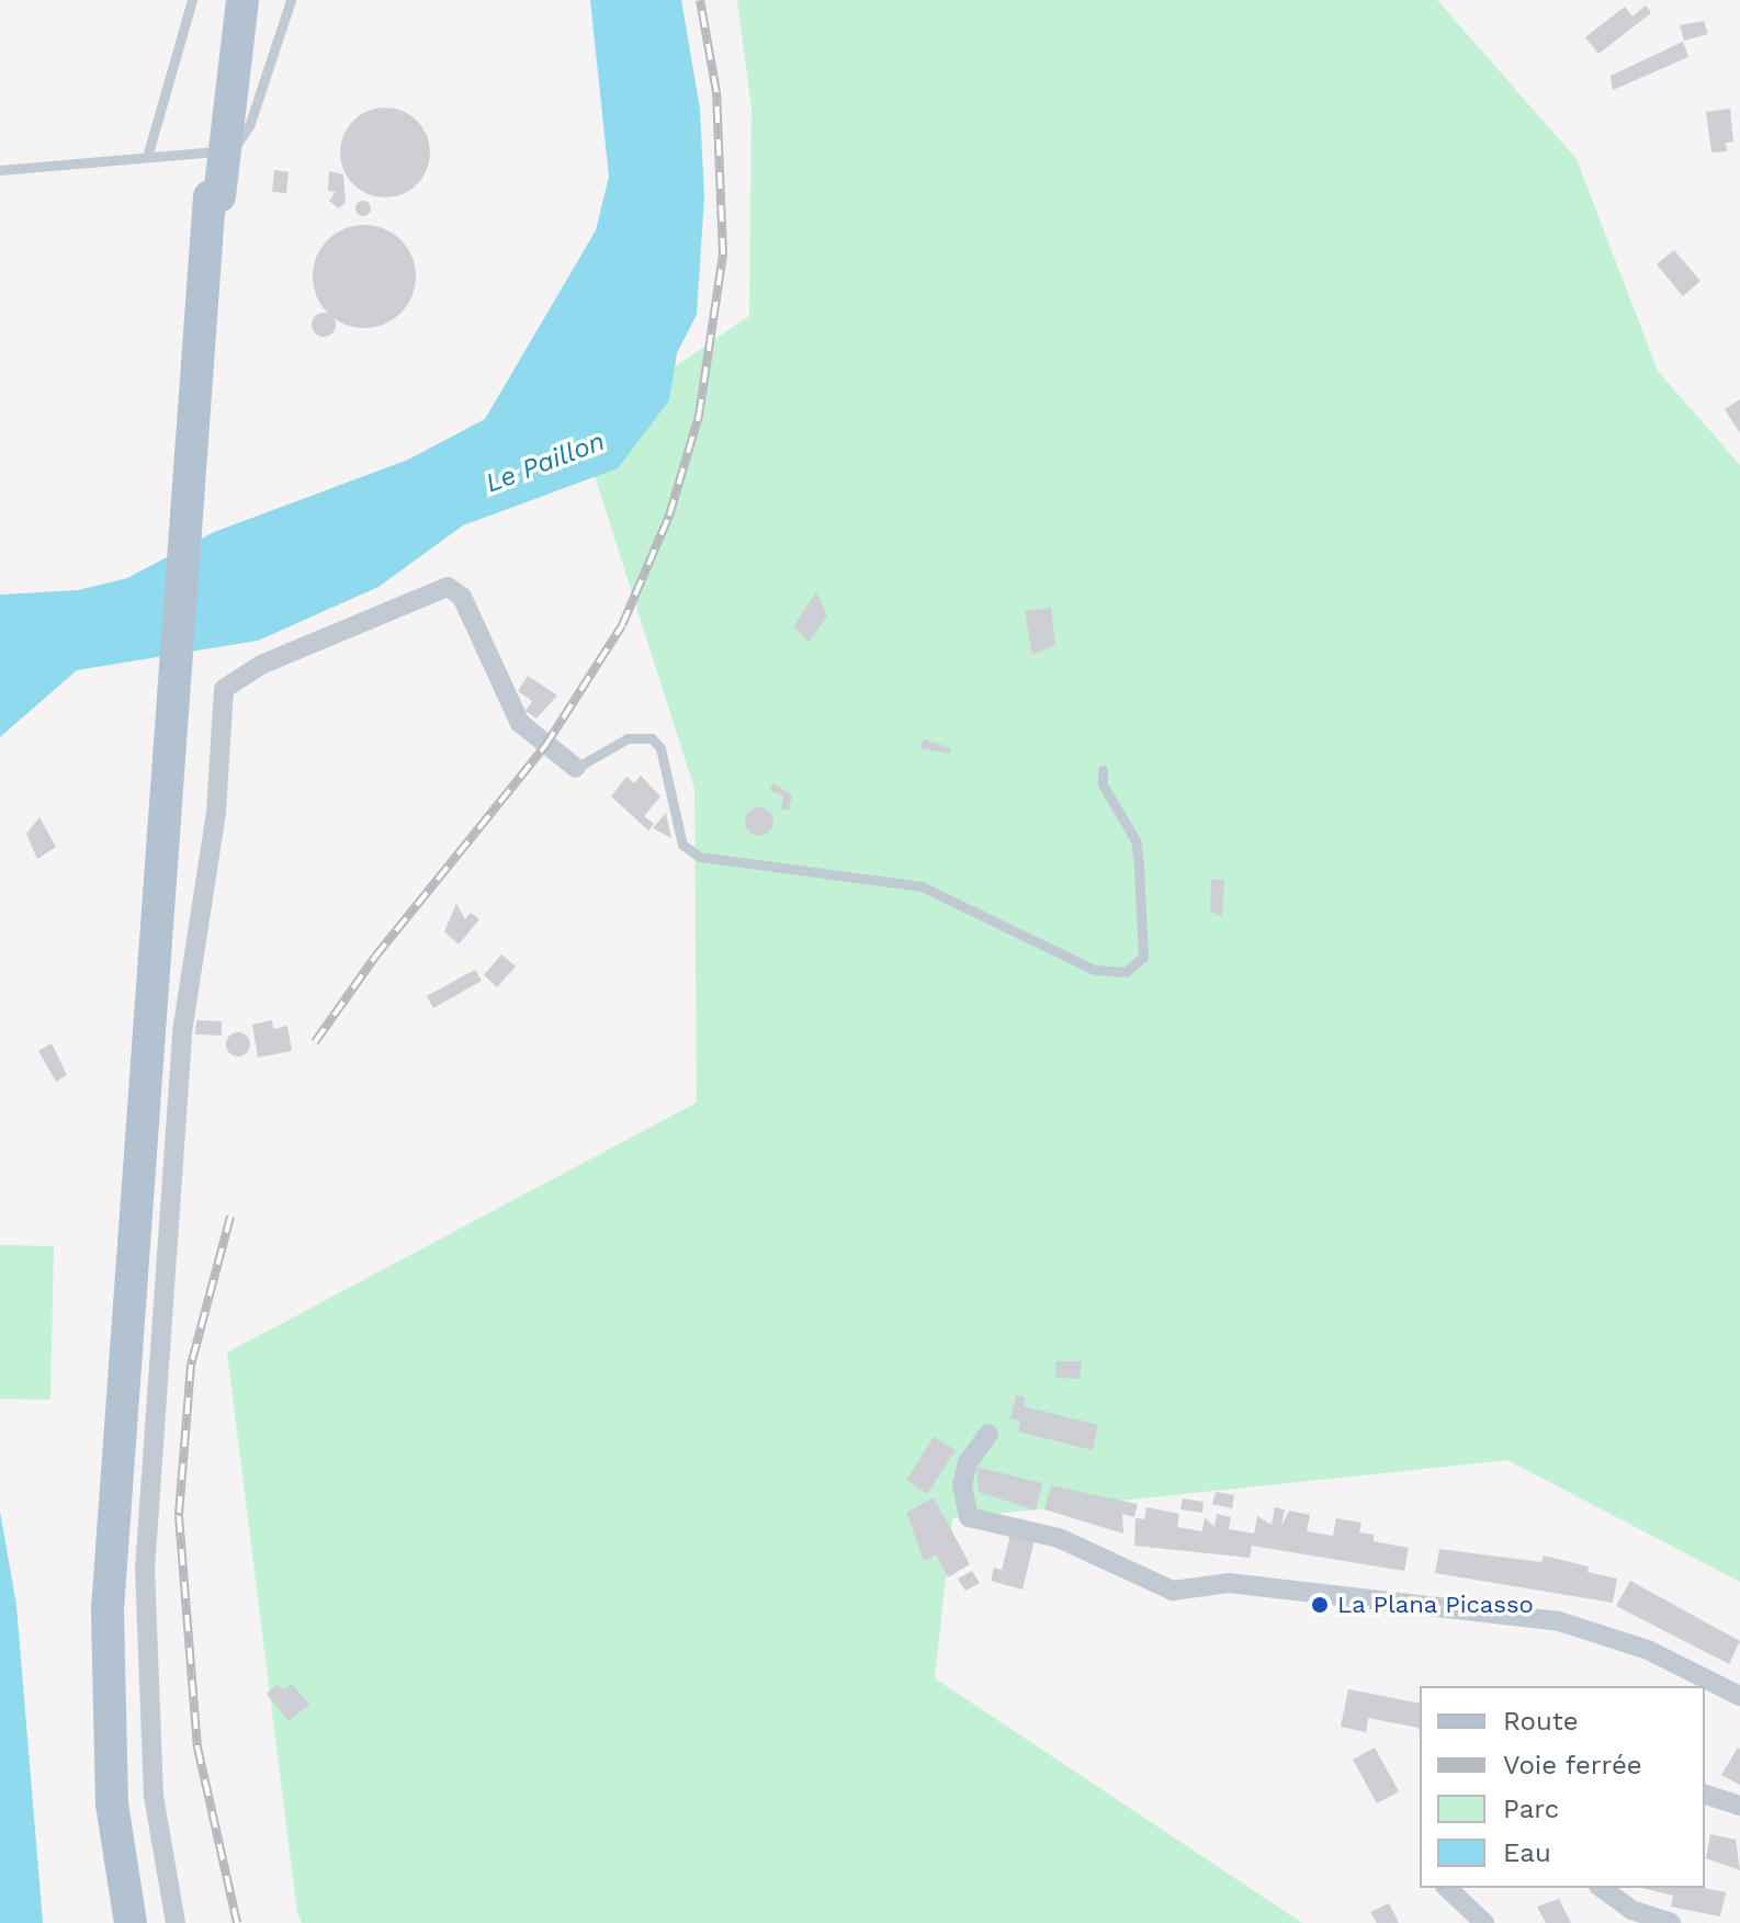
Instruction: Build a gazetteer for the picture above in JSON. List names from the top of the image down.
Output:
{
  "water": ["Le Paillon"],
  "places": ["La Plana Picasso"],
  "legend": [
    "Route",
    "Voie ferrée",
    "Parc",
    "Eau"
  ]
}
